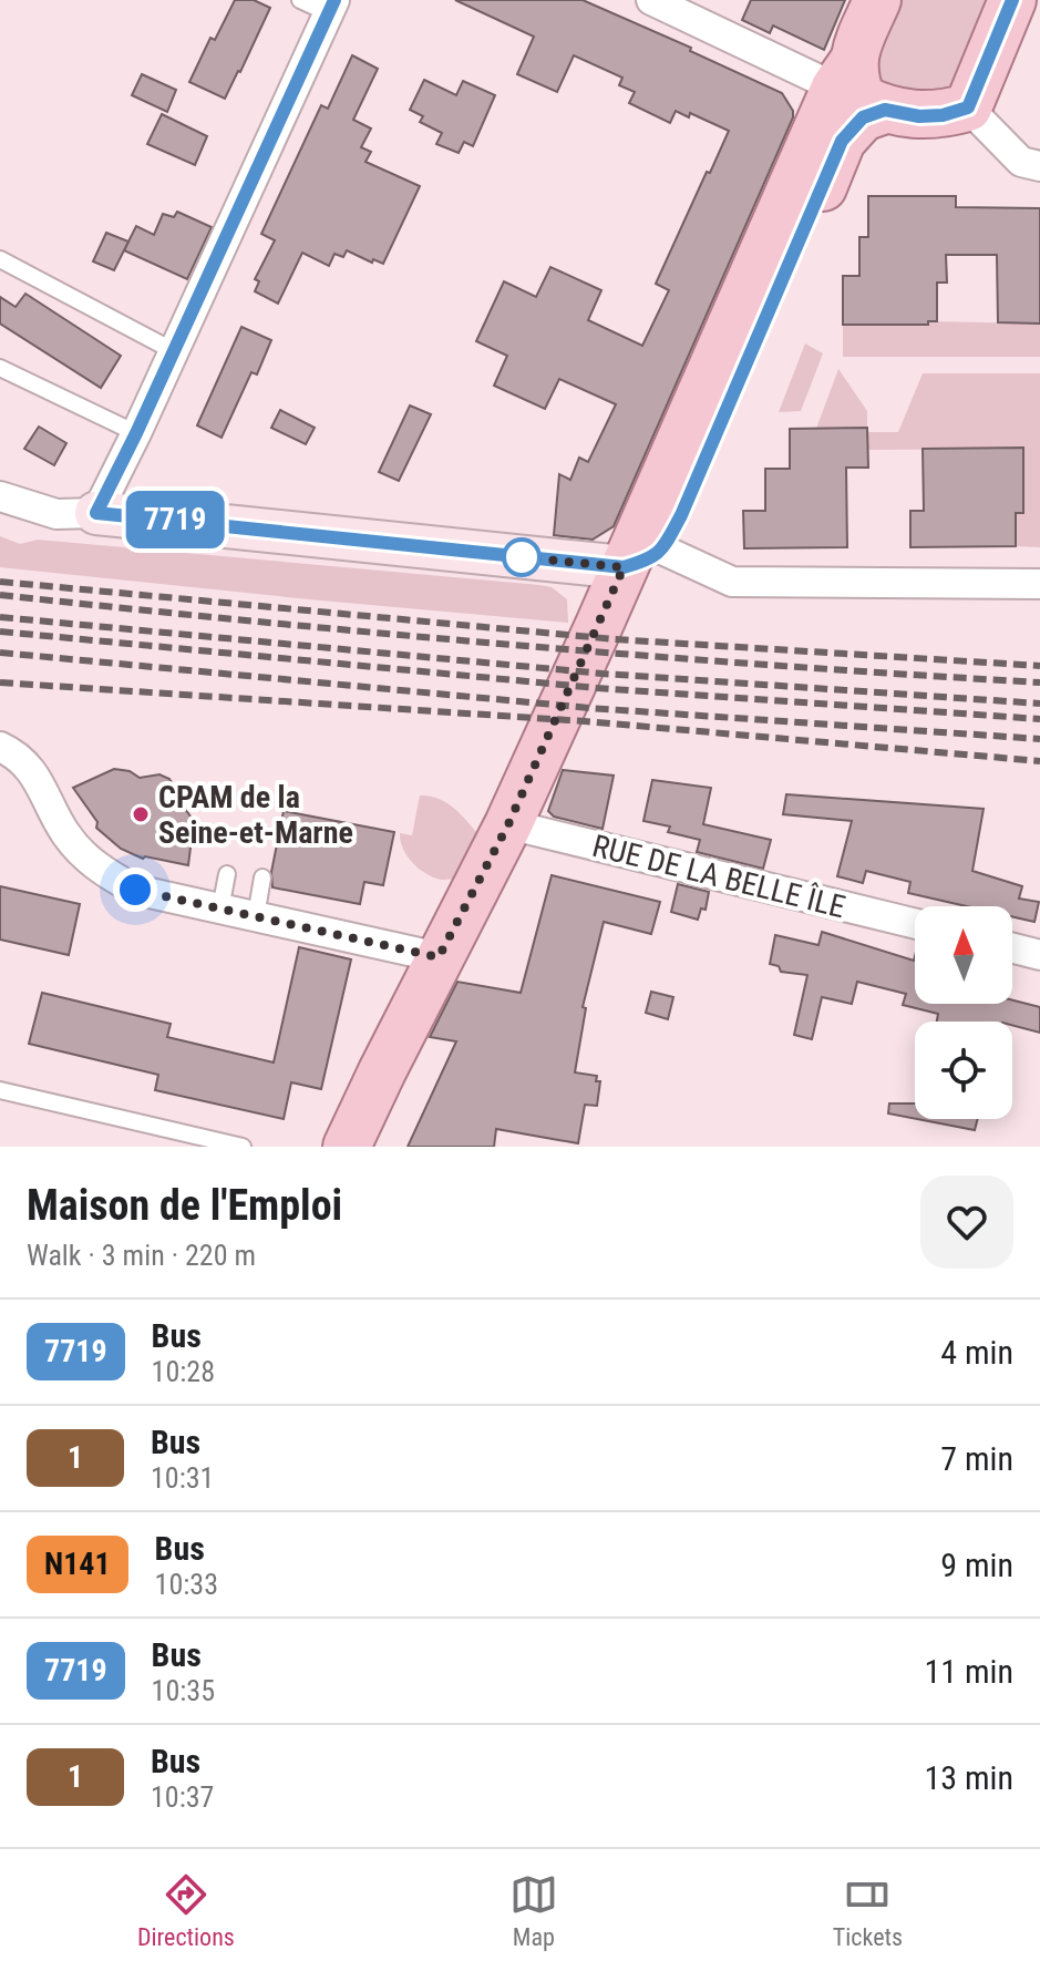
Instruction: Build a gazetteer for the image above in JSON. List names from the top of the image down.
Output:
{
  "streets": {
    "street": ["RUE DE LA BELLE ÎLE"]
  },
  "places": ["CPAM de la Seine-et-Marne"],
  "lines": ["bus line 7719"],
  "north": "top",
  "page": {
    "on_map": "7719",
    "heading": ["Maison de l'Emploi", "Walk · 3 min · 220 m"],
    "list": [
      {
        "mark": "7719",
        "name": "Bus",
        "note": "10:28",
        "value": "4 min"
      },
      {
        "mark": "1",
        "name": "Bus",
        "note": "10:31",
        "value": "7 min"
      },
      {
        "mark": "N141",
        "name": "Bus",
        "note": "10:33",
        "value": "9 min"
      },
      {
        "mark": "7719",
        "name": "Bus",
        "note": "10:35",
        "value": "11 min"
      },
      {
        "mark": "1",
        "name": "Bus",
        "note": "10:37",
        "value": "13 min"
      }
    ],
    "tabs": ["Directions", "Map", "Tickets"]
  }
}
